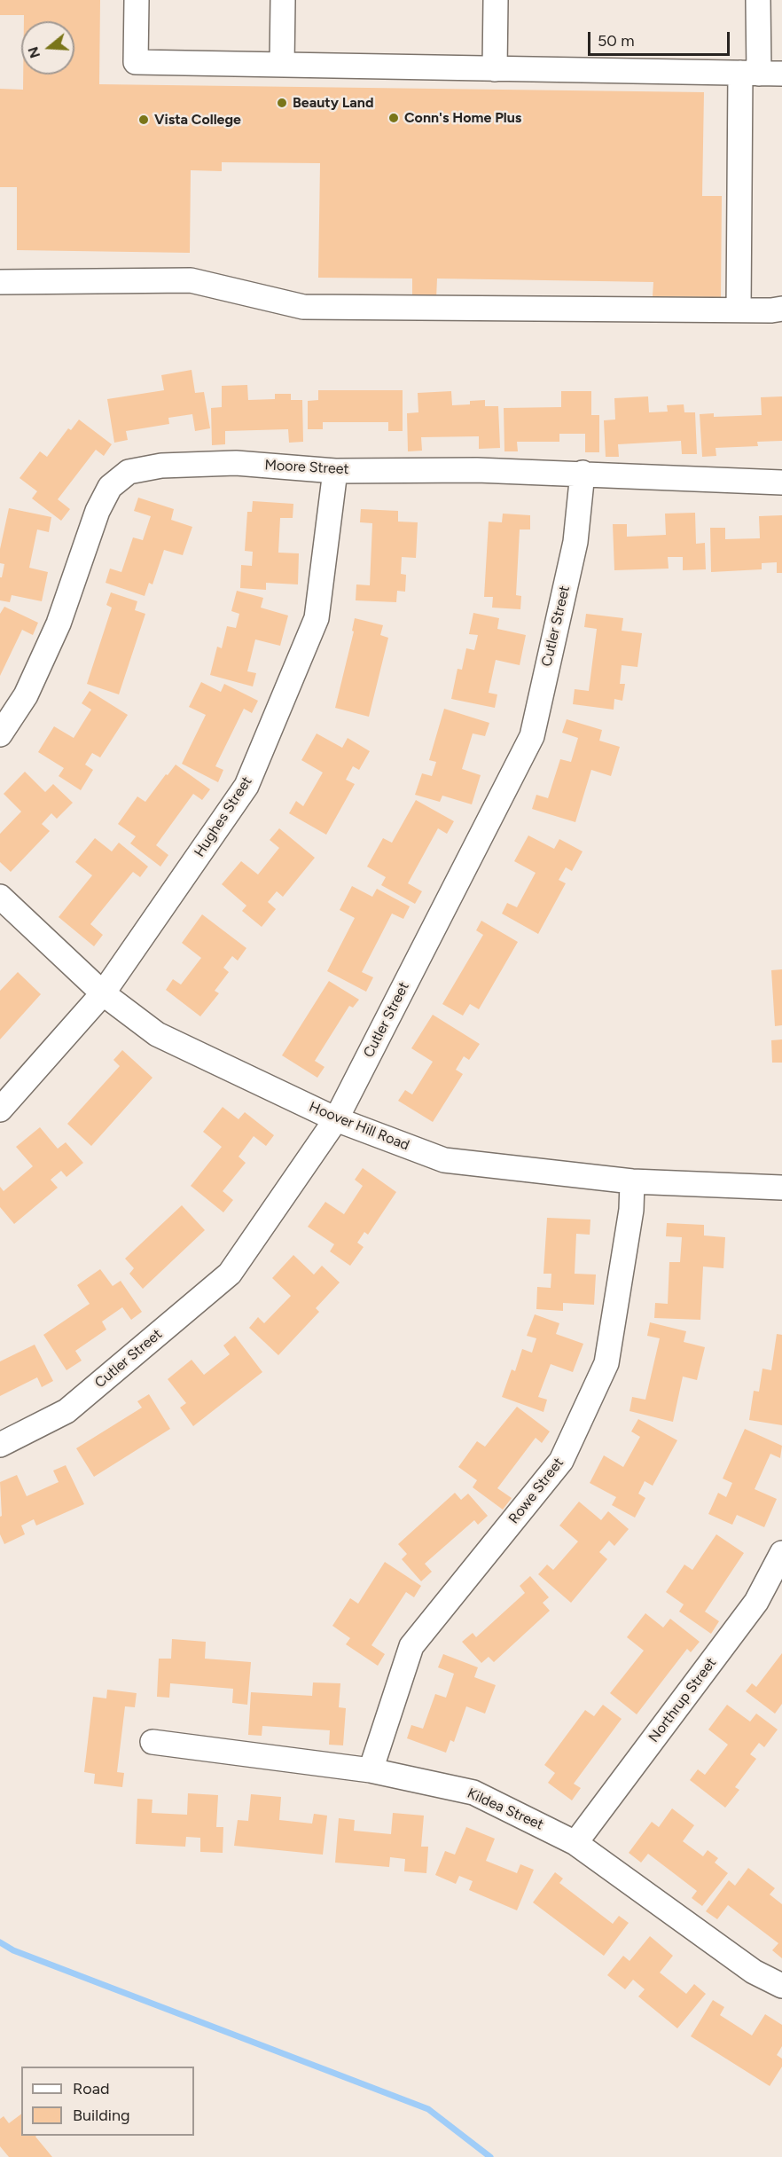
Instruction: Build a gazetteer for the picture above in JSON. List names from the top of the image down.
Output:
{
  "streets": {
    "street": [
      "Moore Street",
      "Cutler Street",
      "Hughes Street",
      "Hoover Hill Road",
      "Rowe Street",
      "Northrup Street",
      "Kildea Street"
    ]
  },
  "crossings": [
    ["Moore Street", "Cutler Street"],
    ["Moore Street", "Hughes Street"],
    ["Cutler Street", "Hoover Hill Road"],
    ["Hughes Street", "Hoover Hill Road"],
    ["Hoover Hill Road", "Rowe Street"],
    ["Rowe Street", "Kildea Street"],
    ["Northrup Street", "Kildea Street"]
  ],
  "places": ["Beauty Land", "Conn's Home Plus", "Vista College"],
  "legend": ["Road", "Building"],
  "scale_bar": "50 m",
  "north": "left"
}
